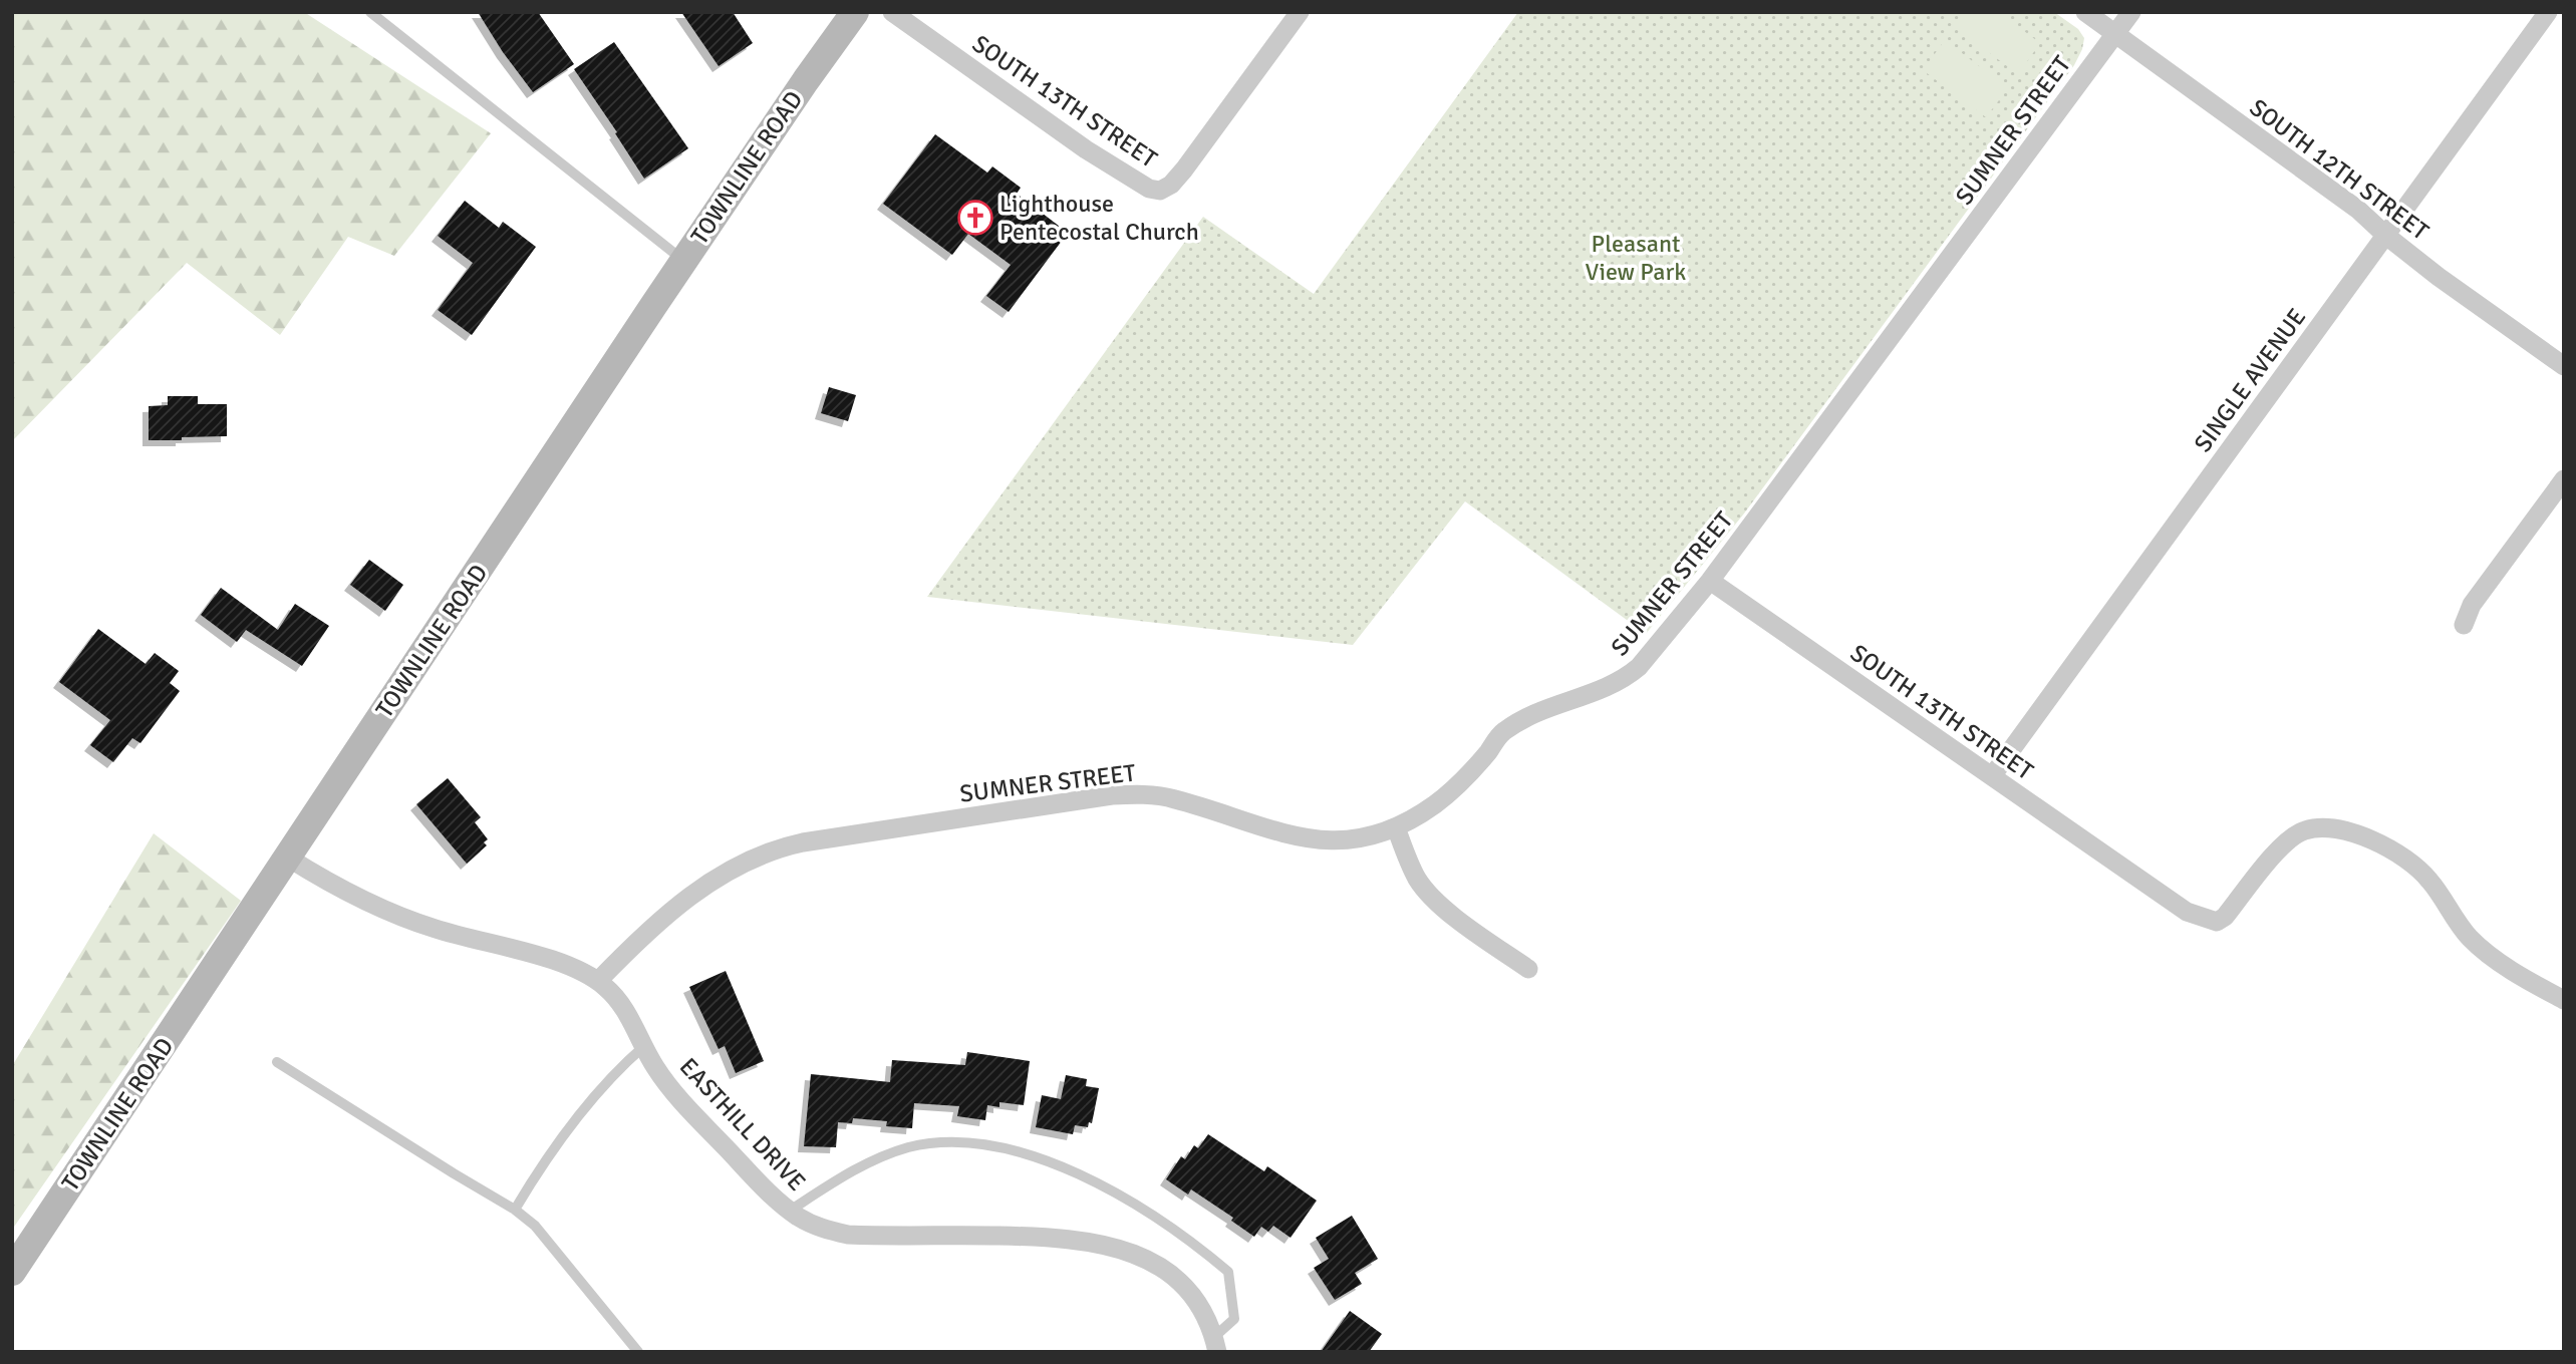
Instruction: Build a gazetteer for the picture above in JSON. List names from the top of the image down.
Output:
{
  "streets": {
    "street": [
      "SOUTH 13TH STREET",
      "SUMNER STREET",
      "TOWNLINE ROAD",
      "SOUTH 12TH STREET",
      "SINGLE AVENUE",
      "EASTHILL DRIVE"
    ]
  },
  "crossings": [
    ["SOUTH 13TH STREET", "SUMNER STREET"],
    ["SOUTH 13TH STREET", "SINGLE AVENUE"],
    ["SUMNER STREET", "SOUTH 12TH STREET"],
    ["SUMNER STREET", "EASTHILL DRIVE"],
    ["TOWNLINE ROAD", "EASTHILL DRIVE"],
    ["SOUTH 12TH STREET", "SINGLE AVENUE"]
  ],
  "parks": ["Pleasant View Park"],
  "places": {
    "church": ["Lighthouse Pentecostal Church"]
  }
}
